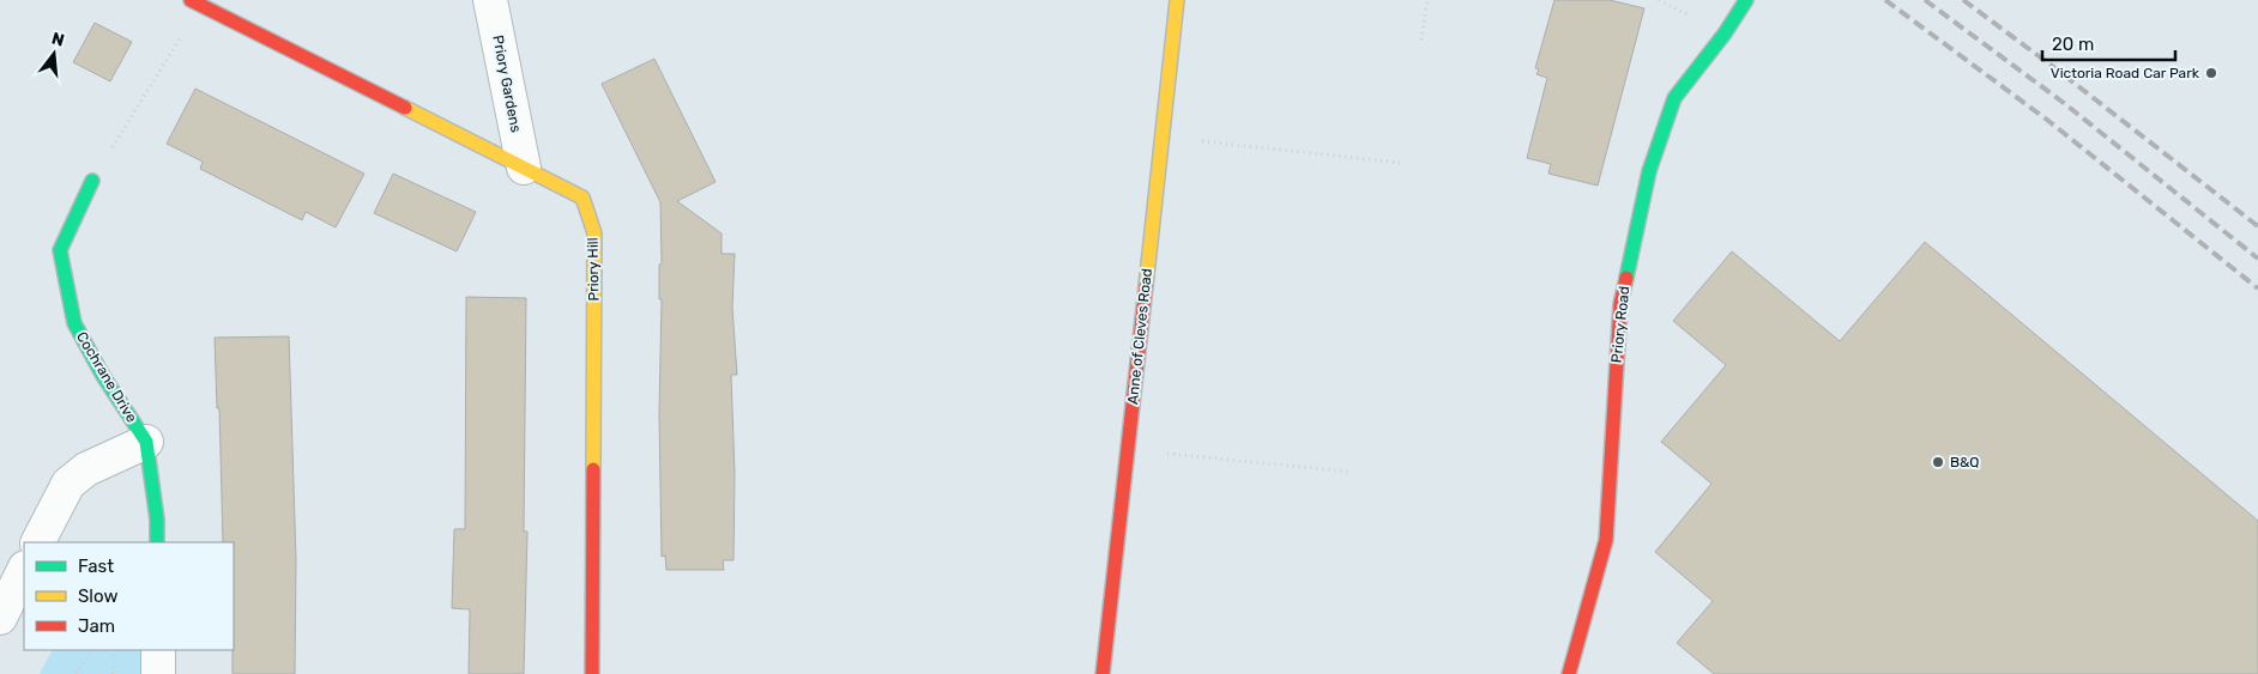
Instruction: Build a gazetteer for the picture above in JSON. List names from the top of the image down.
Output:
{
  "streets": {
    "street": [
      "Priory Gardens",
      "Priory Hill",
      "Priory Road",
      "Anne of Cleves Road",
      "Cochrane Drive"
    ]
  },
  "crossings": [
    ["Priory Gardens", "Priory Hill"]
  ],
  "places": ["Victoria Road Car Park", "B&Q"],
  "legend": ["Fast", "Slow", "Jam"],
  "scale_bar": "20 m",
  "north": "top"
}
